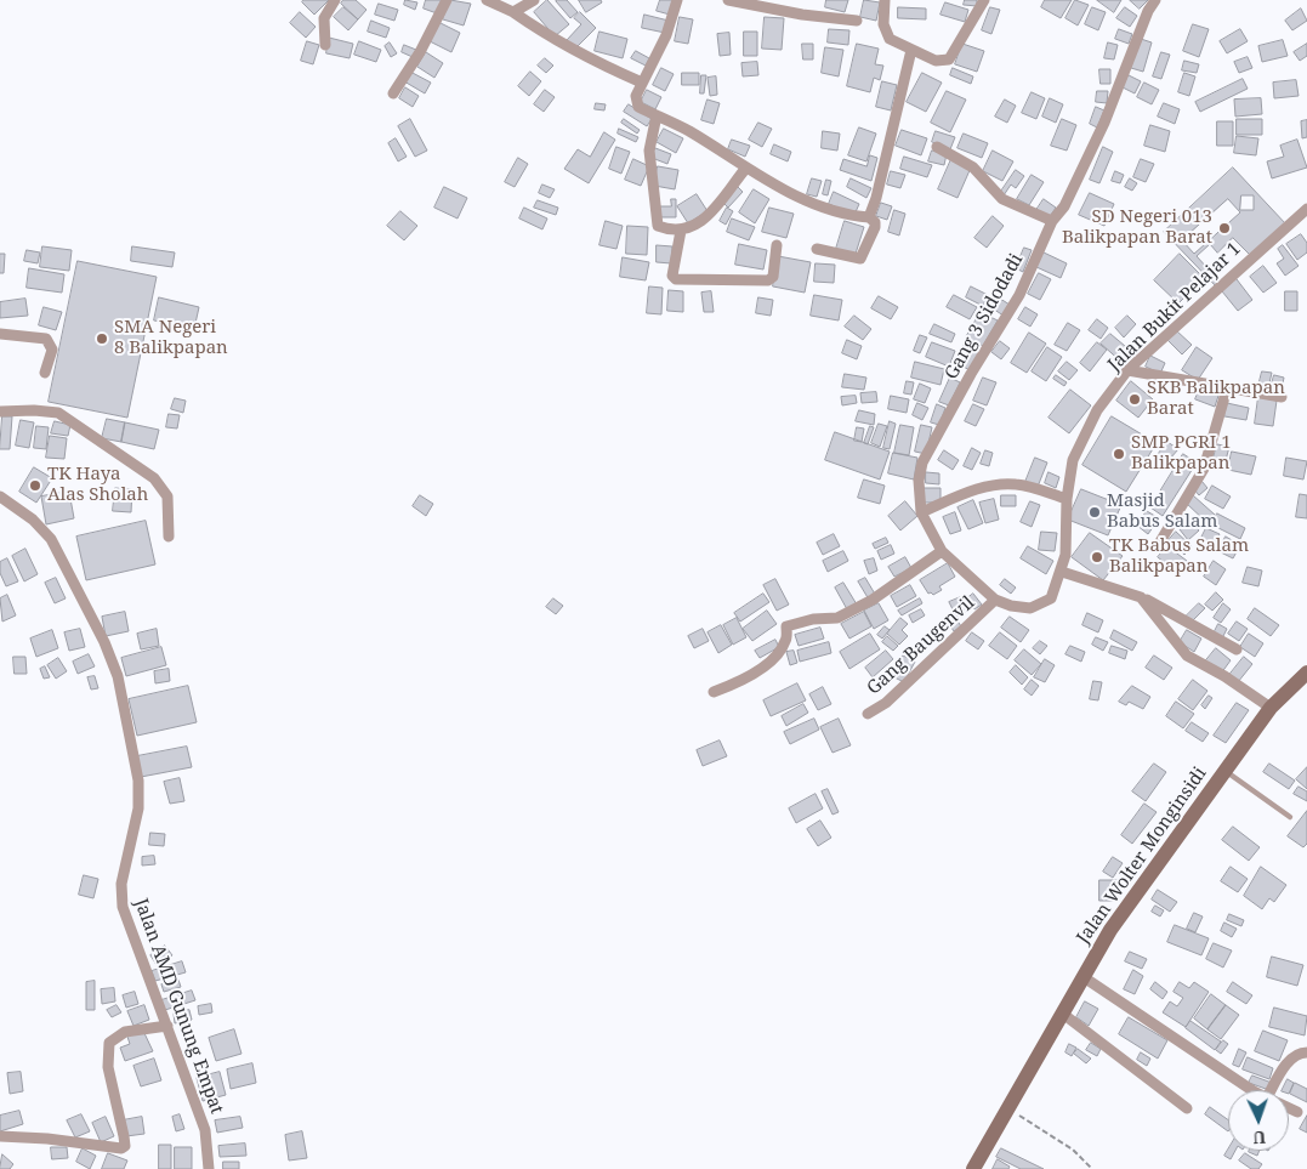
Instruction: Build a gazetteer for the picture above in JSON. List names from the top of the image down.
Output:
{
  "streets": {
    "main road": ["Jalan Wolter Monginsidi"],
    "street": [
      "Jalan Bukit Pelajar 1",
      "Gang 3 Sidodadi",
      "Gang Baugenvil",
      "Jalan AMD Gunung Empat"
    ]
  },
  "crossings": [
    ["Jalan Bukit Pelajar 1", "Gang 3 Sidodadi"],
    ["Gang 3 Sidodadi", "Gang Baugenvil"]
  ],
  "places": [
    "SD Negeri 013 Balikpapan Barat",
    "SMA Negeri 8 Balikpapan",
    "SKB Balikpapan Barat",
    "SMP PGRI 1 Balikpapan",
    "TK Haya Alas Sholah",
    "Masjid Babus Salam",
    "TK Babus Salam Balikpapan"
  ],
  "north": "bottom"
}
